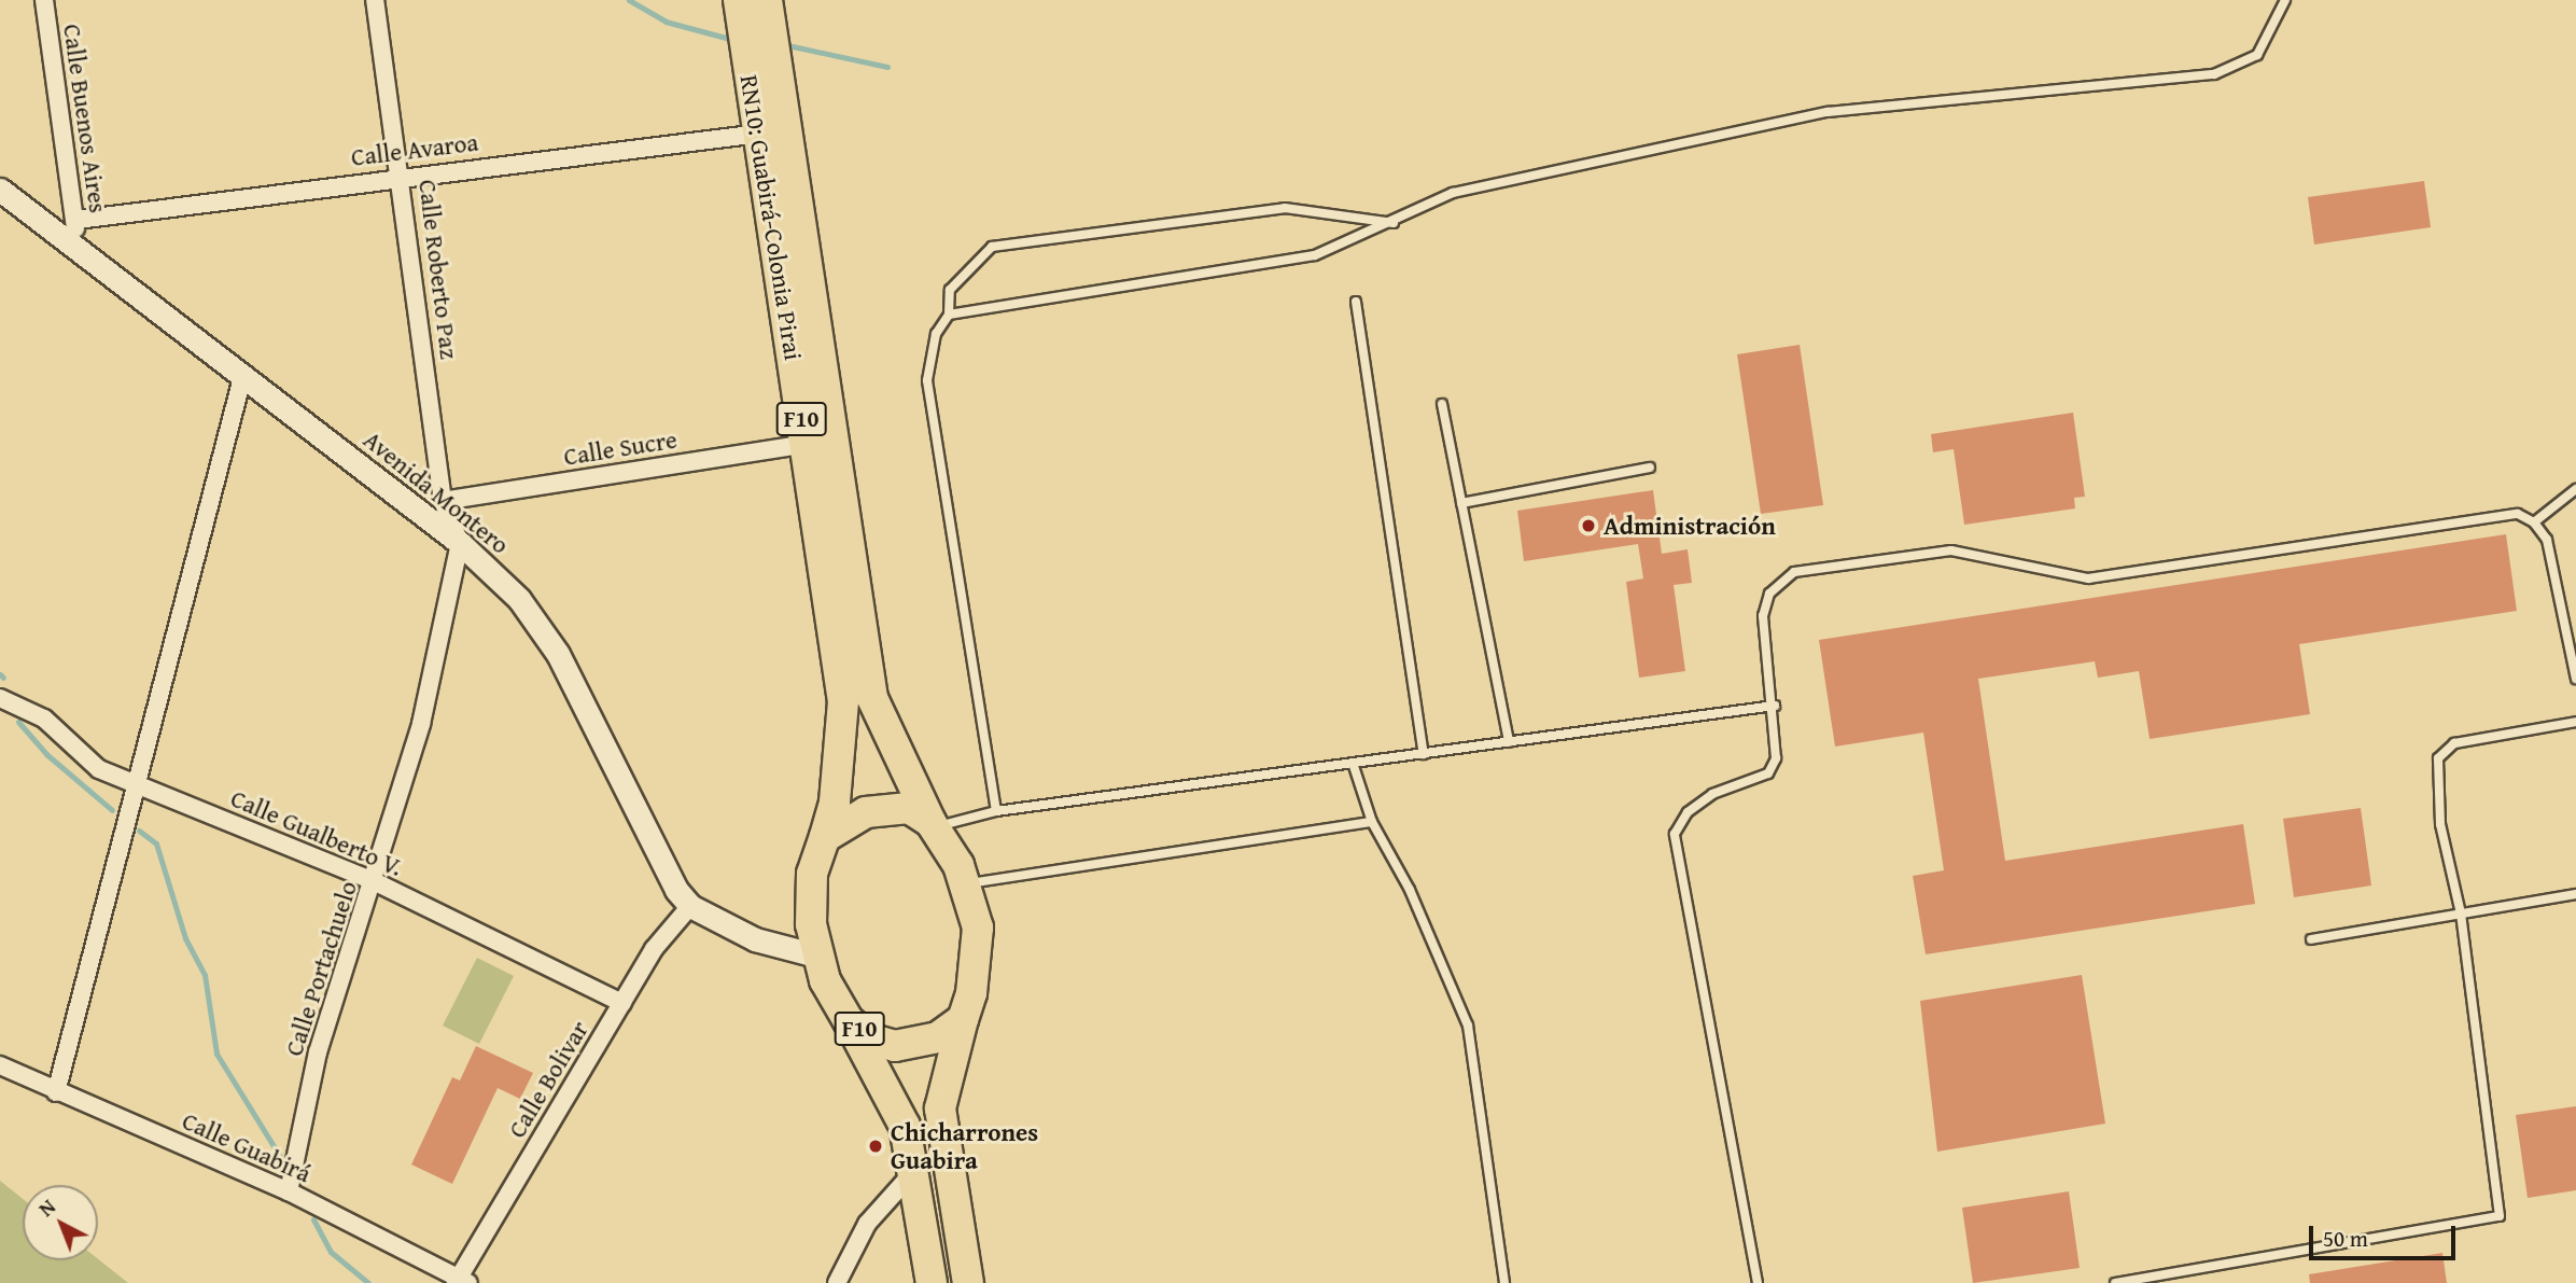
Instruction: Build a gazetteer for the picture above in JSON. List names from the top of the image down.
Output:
{
  "streets": {
    "highway": ["RN10: Guabirá-Colonia Pirai", "F10"],
    "street": [
      "Calle Buenos Aires",
      "Calle Avaroa",
      "Calle Roberto Paz",
      "Calle Sucre",
      "Avenida Montero",
      "Calle Gualberto V.",
      "Calle Portachuelo",
      "Calle Bolivar",
      "Calle Guabirá"
    ]
  },
  "crossings": [
    ["Calle Buenos Aires", "Calle Avaroa"],
    ["Calle Buenos Aires", "Avenida Montero"],
    ["Calle Avaroa", "RN10: Guabirá-Colonia Pirai"],
    ["Calle Avaroa", "Calle Roberto Paz"],
    ["RN10: Guabirá-Colonia Pirai", "F10"],
    ["RN10: Guabirá-Colonia Pirai", "Calle Sucre"],
    ["RN10: Guabirá-Colonia Pirai", "Avenida Montero"],
    ["Calle Roberto Paz", "Calle Sucre"],
    ["Calle Roberto Paz", "Avenida Montero"],
    ["Calle Roberto Paz", "Calle Portachuelo"],
    ["F10", "Avenida Montero"],
    ["Avenida Montero", "Calle Portachuelo"],
    ["Avenida Montero", "Calle Bolivar"],
    ["Calle Gualberto V.", "Calle Portachuelo"],
    ["Calle Gualberto V.", "Calle Bolivar"],
    ["Calle Portachuelo", "Calle Guabirá"],
    ["Calle Bolivar", "Calle Guabirá"]
  ],
  "places": ["Administración", "Chicharrones Guabira"],
  "scale_bar": "50 m",
  "north": "top left"
}
